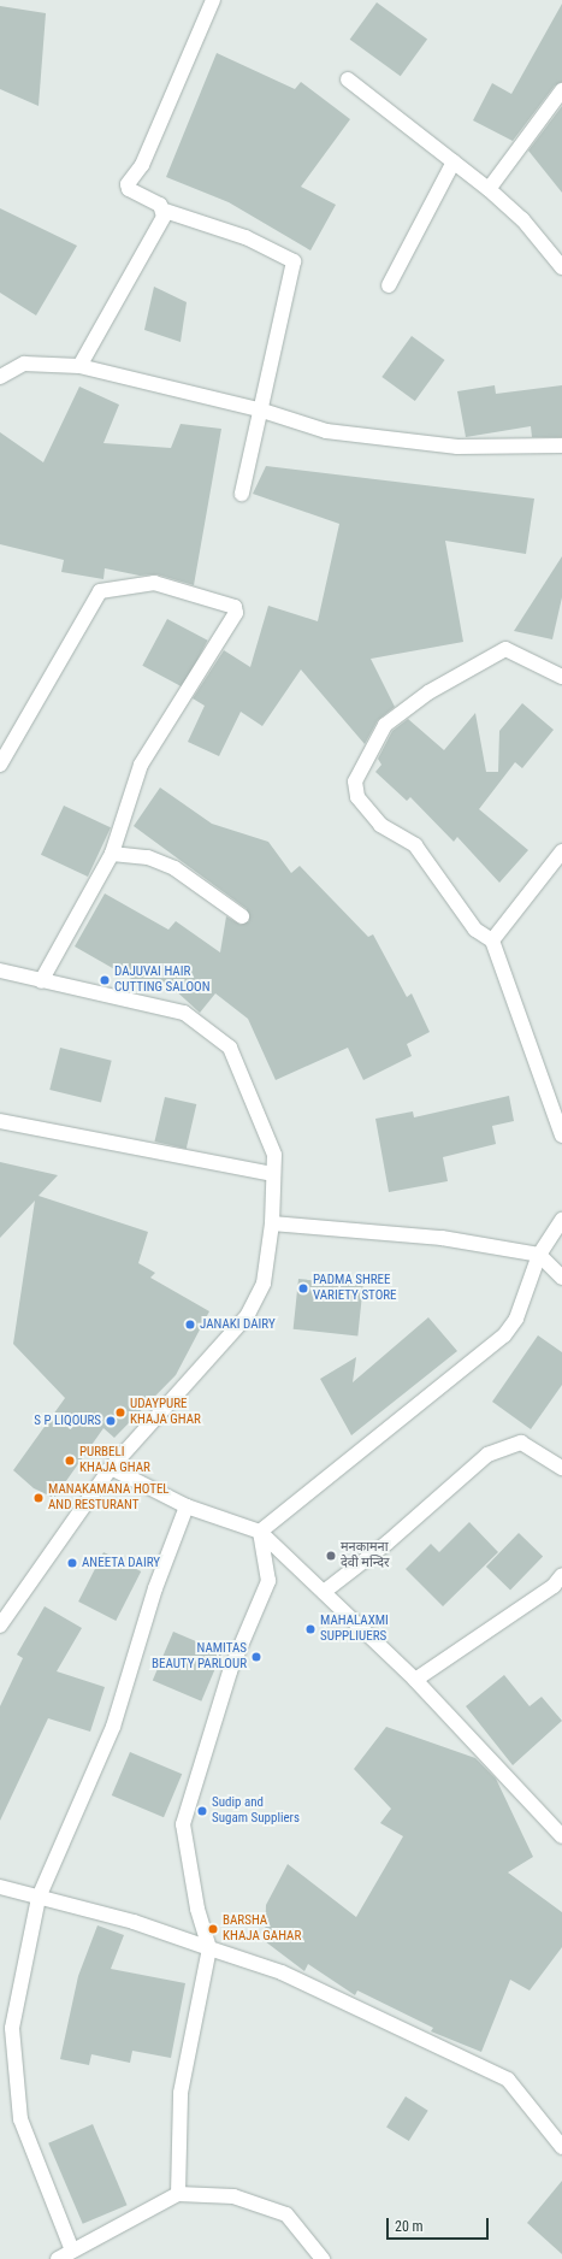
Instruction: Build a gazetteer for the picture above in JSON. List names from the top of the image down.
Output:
{
  "places": [
    "DAJUVAI HAIR CUTTING SALOON",
    "PADMA SHREE VARIETY STORE",
    "JANAKI DAIRY",
    "UDAYPURE KHAJA GHAR",
    "S P LIQOURS",
    "PURBELI KHAJA GHAR",
    "MANAKAMANA HOTEL AND RESTURANT",
    "मनकामना देवी मन्दिर",
    "ANEETA DAIRY",
    "MAHALAXMI SUPPLIUERS",
    "NAMITAS BEAUTY PARLOUR",
    "Sudip and Sugam Suppliers",
    "BARSHA KHAJA GAHAR"
  ],
  "scale_bar": "20 m"
}
